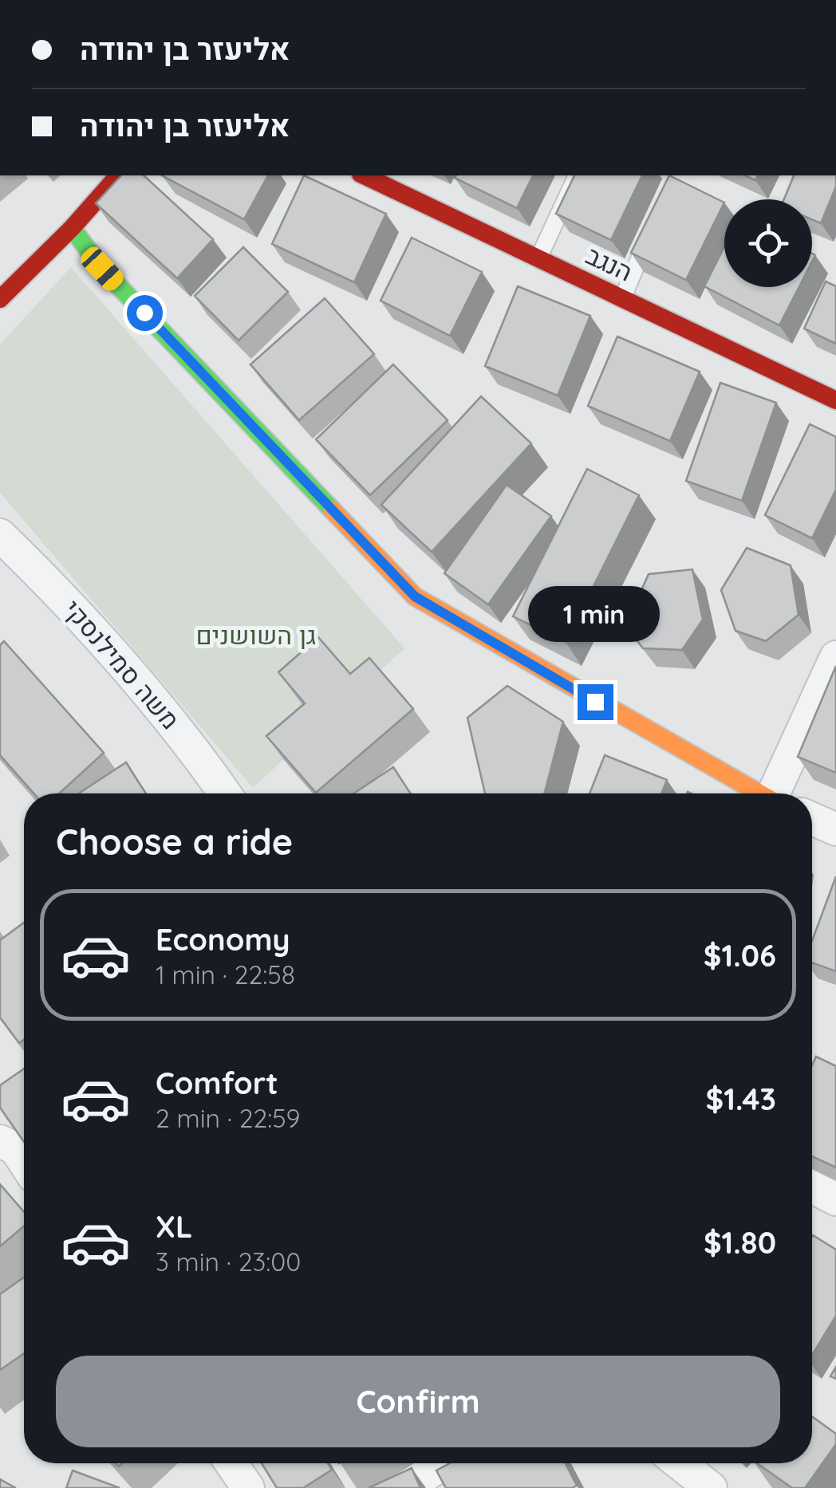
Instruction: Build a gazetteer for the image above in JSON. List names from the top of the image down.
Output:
{
  "streets": {
    "street": ["הנגב", "משה סמילנסקי"]
  },
  "parks": ["גן השושנים"],
  "page": {
    "banner": ["אליעזר בן יהודה", "אליעזר בן יהודה"],
    "bubble": "1 min",
    "heading": "Choose a ride",
    "list": [
      {
        "name": "Economy",
        "note": "1 min · 22:58",
        "value": "$1.06"
      },
      {
        "name": "Comfort",
        "note": "2 min · 22:59",
        "value": "$1.43"
      },
      {
        "name": "XL",
        "note": "3 min · 23:00",
        "value": "$1.80"
      }
    ],
    "buttons": "Confirm"
  }
}
